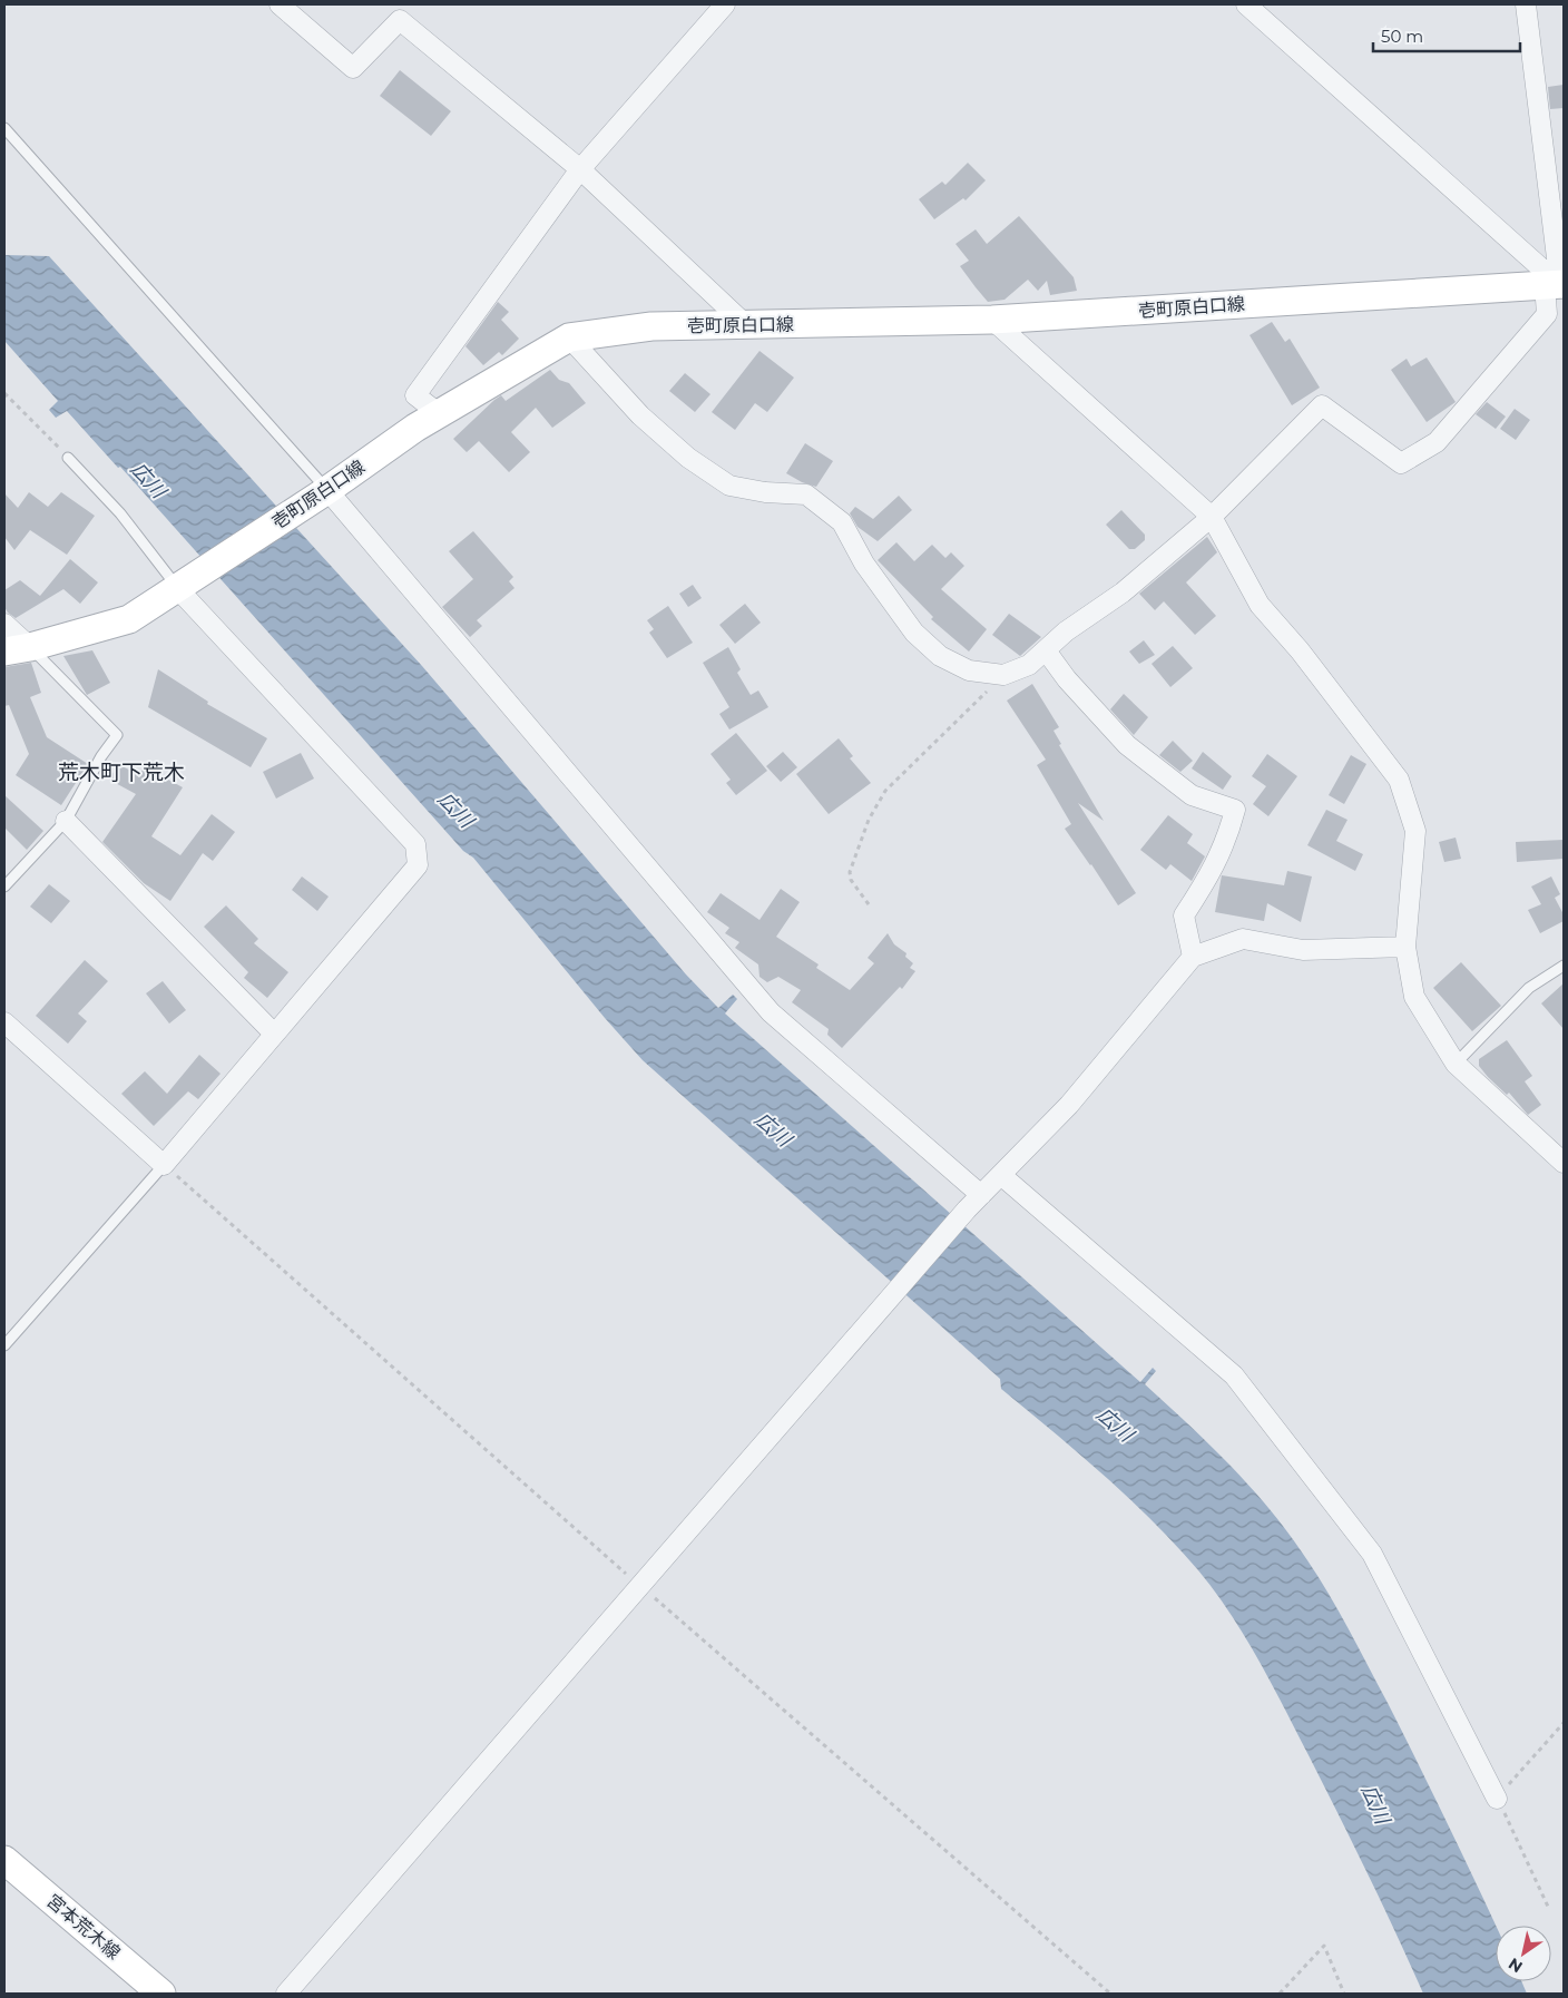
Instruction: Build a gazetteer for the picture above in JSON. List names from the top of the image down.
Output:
{
  "streets": {
    "main road": ["壱町原白口線", "宮本荒木線"]
  },
  "districts": ["荒木町下荒木"],
  "water": ["広川"],
  "scale_bar": "50 m",
  "north": "bottom left"
}
